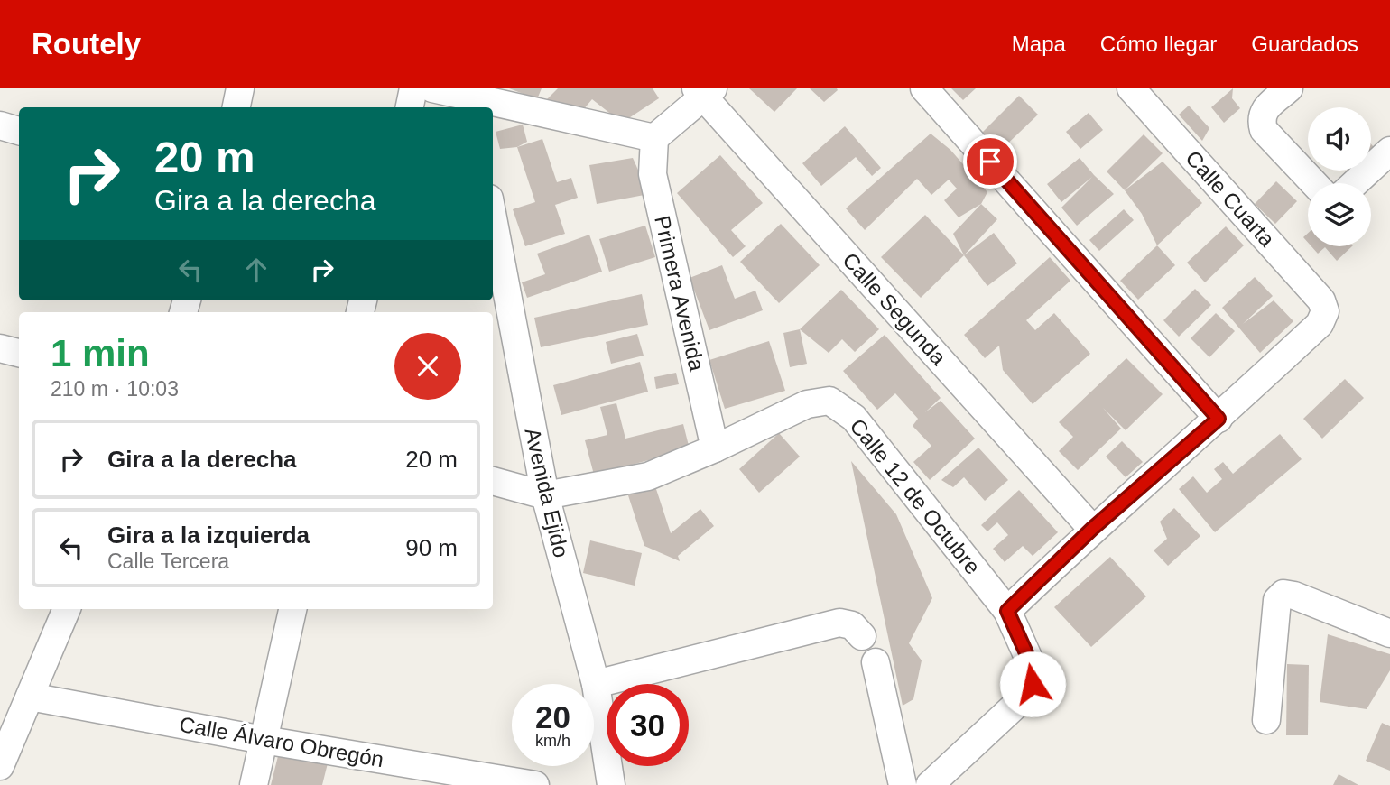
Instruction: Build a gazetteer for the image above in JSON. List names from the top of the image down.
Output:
{
  "streets": {
    "street": [
      "Calle Cuarta",
      "Primera Avenida",
      "Calle Segunda",
      "Avenida Ejido",
      "Calle 12 de Octubre",
      "Calle Álvaro Obregón"
    ]
  },
  "crossings": [
    ["Primera Avenida", "Calle 12 de Octubre"],
    ["Avenida Ejido", "Calle 12 de Octubre"]
  ],
  "page": {
    "header": "Routely",
    "nav": ["Mapa", "Cómo llegar", "Guardados"],
    "turn": ["20 m", "Gira a la derecha"],
    "heading": ["1 min", "210 m · 10:03"],
    "list": [
      {
        "name": "Gira a la derecha",
        "value": "20 m"
      },
      {
        "name": "Gira a la izquierda",
        "note": "Calle Tercera",
        "value": "90 m"
      }
    ],
    "speed": "20 km/h",
    "limit": "30"
  }
}
